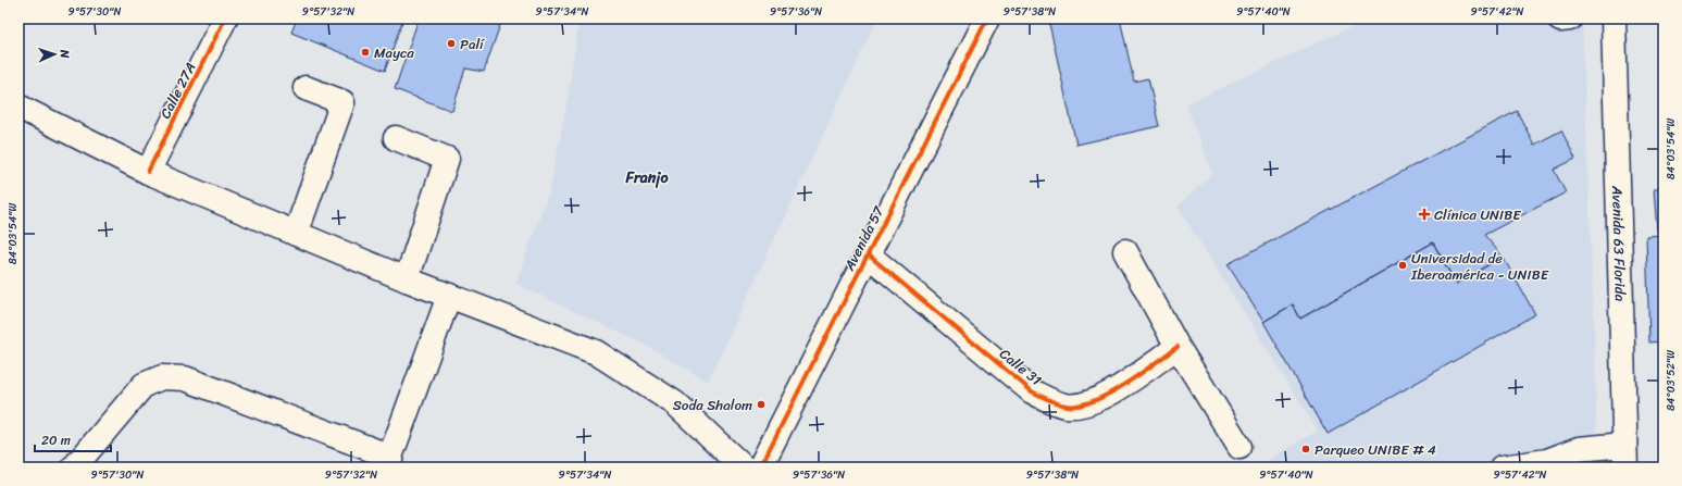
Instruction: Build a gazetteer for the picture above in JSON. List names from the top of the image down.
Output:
{
  "streets": {
    "street": [
      "Calle 27A",
      "Avenida 57",
      "Avenida 63 Florida",
      "Calle 31"
    ]
  },
  "crossings": [
    ["Avenida 57", "Calle 31"]
  ],
  "districts": ["Franjo"],
  "places": {
    "other": [
      "Palí",
      "Mayca",
      "Universidad de Iberoamérica - UNIBE",
      "Soda Shalom",
      "Parqueo UNIBE # 4"
    ],
    "health": ["Clínica UNIBE"]
  },
  "scale_bar": "20 m",
  "north": "right",
  "coordinates": [
    "9°57'30\"N",
    "9°57'32\"N",
    "9°57'34\"N",
    "9°57'36\"N",
    "9°57'38\"N",
    "9°57'40\"N",
    "9°57'42\"N",
    "84°03'54\"W",
    "84°03'52\"W"
  ]
}
